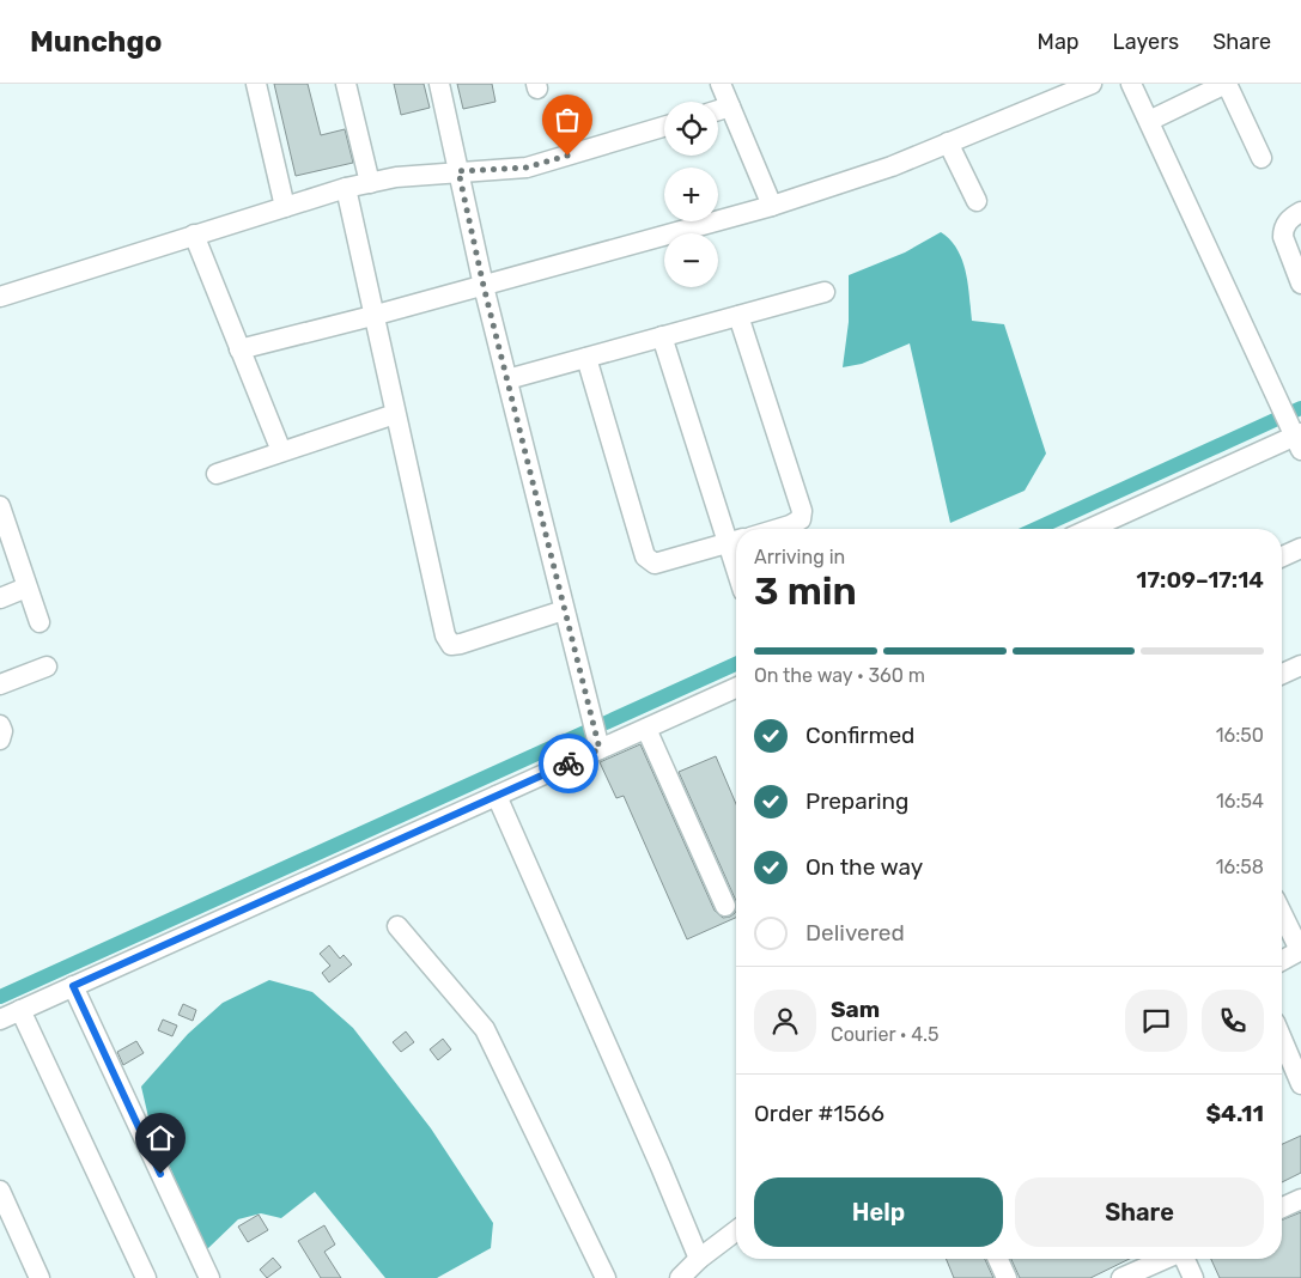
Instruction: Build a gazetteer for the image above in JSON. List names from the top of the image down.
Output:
{
  "page": {
    "header": "Munchgo",
    "nav": ["Map", "Layers", "Share"],
    "map_buttons": ["+", "−"],
    "heading": ["3 min", "Arriving in", "17:09–17:14"],
    "panel": [
      "Sam",
      "Courier · 4.5",
      "Order #1566",
      "$4.11"
    ],
    "bar": "On the way · 360 m",
    "list": [
      ["Confirmed", "16:50"],
      ["Preparing", "16:54"],
      ["On the way", "16:58"],
      "Delivered"
    ],
    "buttons": ["Help", "Share"]
  }
}
